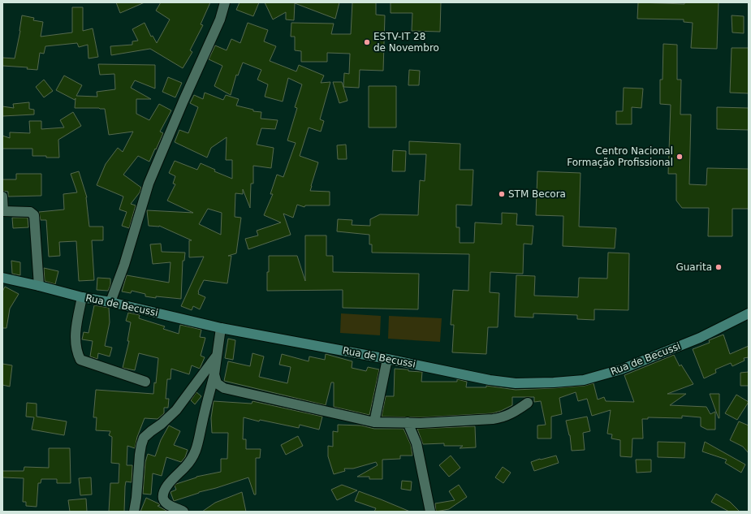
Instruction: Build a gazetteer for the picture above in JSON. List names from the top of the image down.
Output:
{
  "streets": {
    "street": ["Rua de Becussi"]
  },
  "places": [
    "ESTV-IT 28 de Novembro",
    "Centro Nacional Formação Profissional",
    "STM Becora",
    "Guarita"
  ]
}
